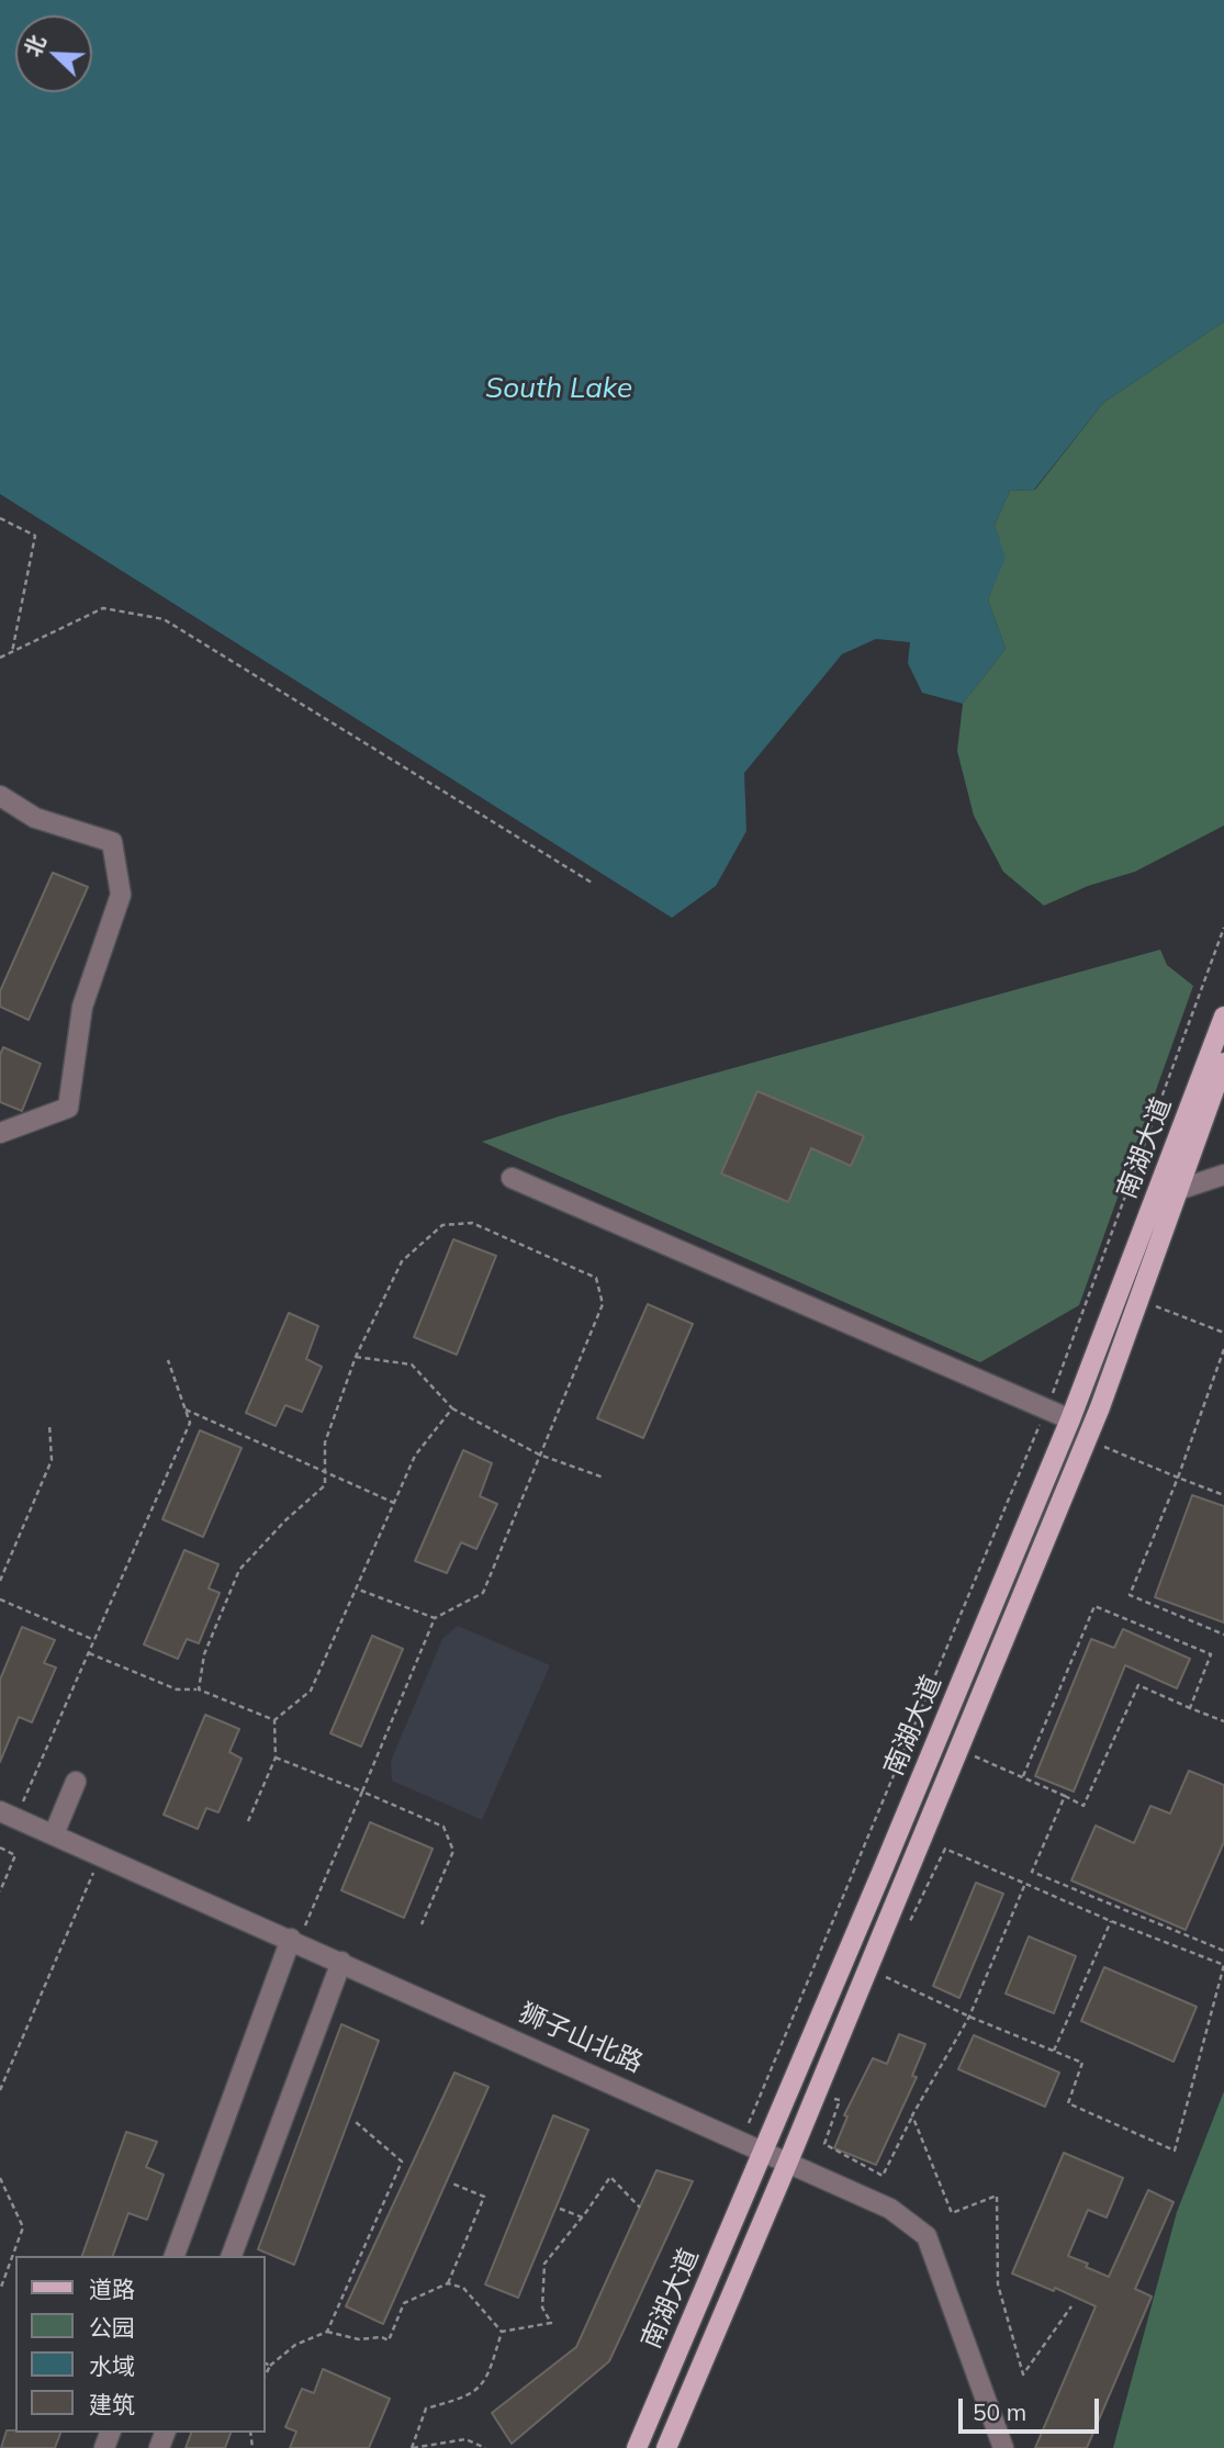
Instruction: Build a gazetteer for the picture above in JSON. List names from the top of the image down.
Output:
{
  "streets": {
    "main road": ["南湖大道"],
    "street": ["狮子山北路"]
  },
  "crossings": [
    ["南湖大道", "狮子山北路"]
  ],
  "water": ["South Lake"],
  "legend": [
    "道路",
    "公园",
    "水域",
    "建筑"
  ],
  "scale_bar": "50 m",
  "north": "top left"
}
